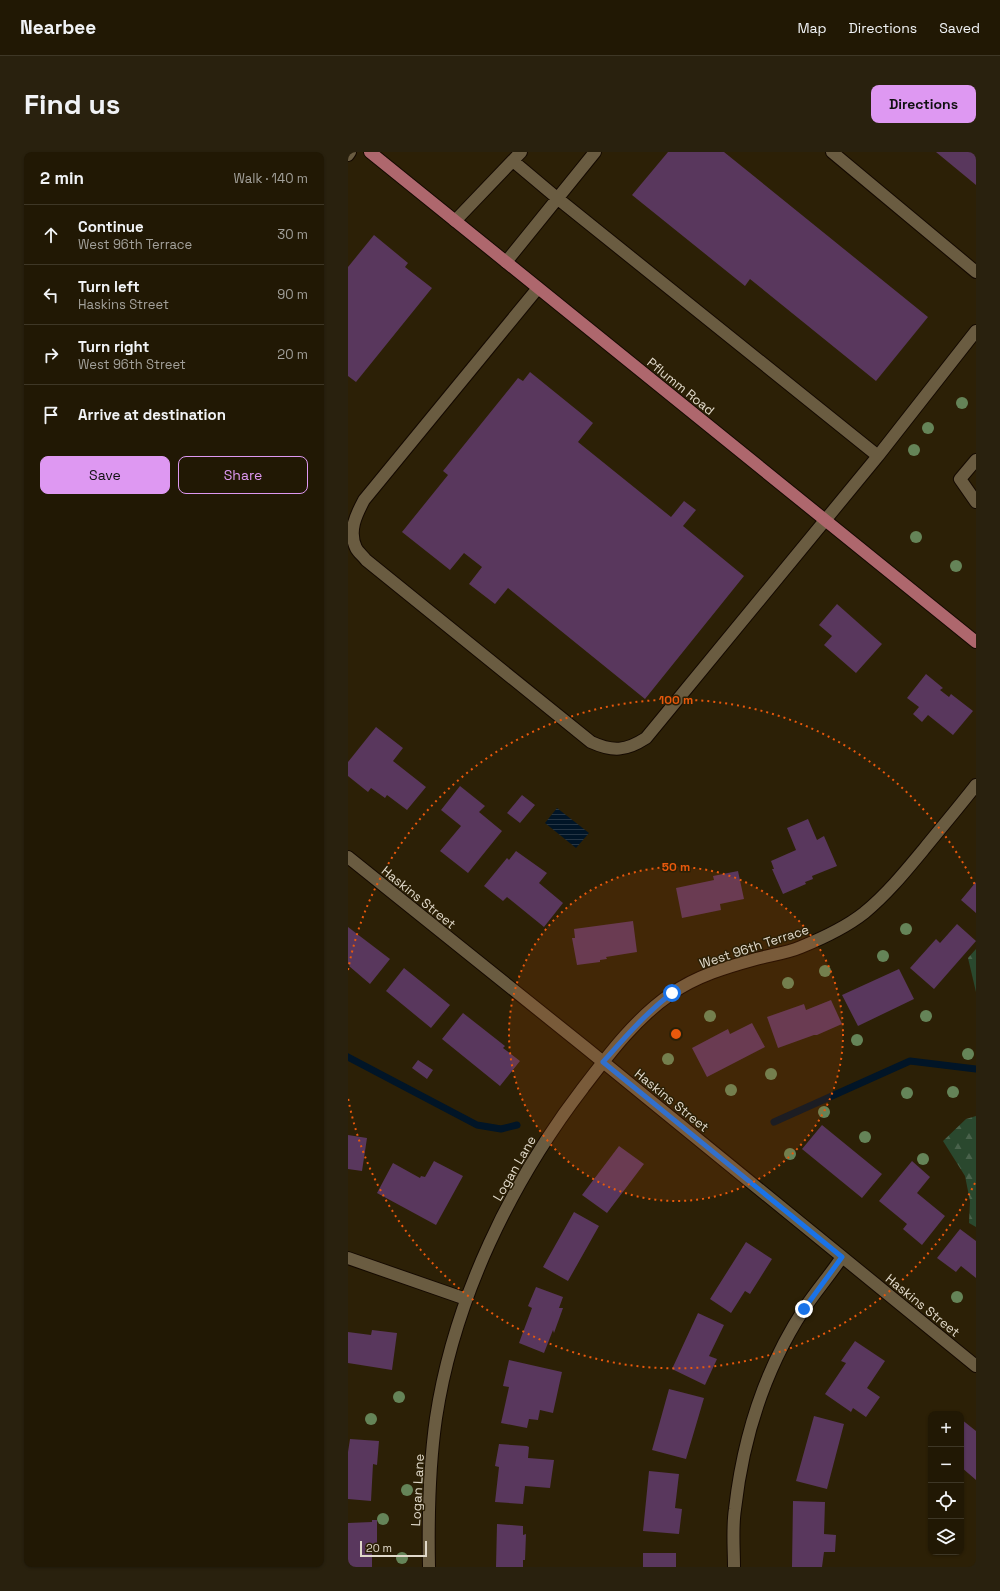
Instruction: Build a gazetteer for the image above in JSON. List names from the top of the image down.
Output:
{
  "streets": {
    "main road": ["Pflumm Road"],
    "street": ["Haskins Street", "West 96th Terrace", "Logan Lane"]
  },
  "crossings": [
    ["Haskins Street", "West 96th Terrace"],
    ["Haskins Street", "Logan Lane"],
    ["West 96th Terrace", "Logan Lane"]
  ],
  "scale_bar": "20 m",
  "page": {
    "header": "Nearbee",
    "nav": ["Map", "Directions", "Saved"],
    "buttons": [
      "Directions",
      ["Save", "Share"]
    ],
    "title": "Find us",
    "heading": ["2 min", "Walk · 140 m"],
    "list": [
      ["Continue", "West 96th Terrace", "30 m"],
      ["Turn left", "Haskins Street", "90 m"],
      ["Turn right", "West 96th Street", "20 m"],
      "Arrive at destination"
    ],
    "map_buttons": ["+", "−"],
    "scale": "20 m"
  },
  "rings": ["100 m", "50 m"]
}
